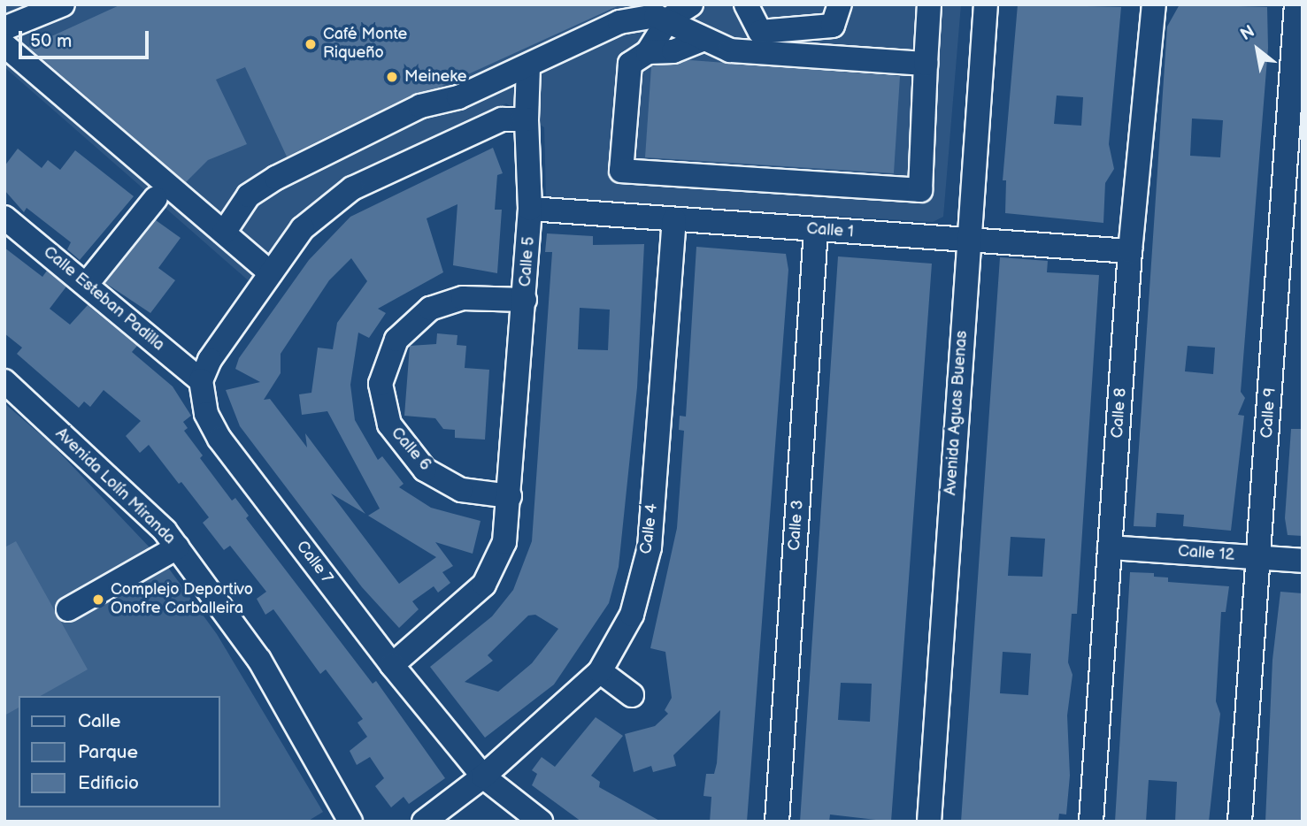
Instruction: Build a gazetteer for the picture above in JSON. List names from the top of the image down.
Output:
{
  "streets": {
    "street": [
      "Calle 1",
      "Calle 5",
      "Calle Esteban Padilla",
      "Avenida Aguas Buenas",
      "Calle 8",
      "Calle 9",
      "Calle 6",
      "Avenida Lolín Miranda",
      "Calle 3",
      "Calle 4",
      "Calle 12",
      "Calle 7"
    ]
  },
  "crossings": [
    ["Calle 1", "Calle 5"],
    ["Calle 1", "Avenida Aguas Buenas"],
    ["Calle 1", "Calle 8"],
    ["Calle 1", "Calle 3"],
    ["Calle 1", "Calle 4"],
    ["Calle 5", "Calle 6"],
    ["Calle 5", "Calle 7"],
    ["Calle Esteban Padilla", "Calle 7"],
    ["Calle 8", "Calle 12"],
    ["Calle 9", "Calle 12"],
    ["Calle 4", "Calle 7"]
  ],
  "places": ["Café Monte Riqueño", "Meineke", "Complejo Deportivo Onofre Carballeira"],
  "legend": ["Calle", "Parque", "Edificio"],
  "scale_bar": "50 m",
  "north": "top left"
}
